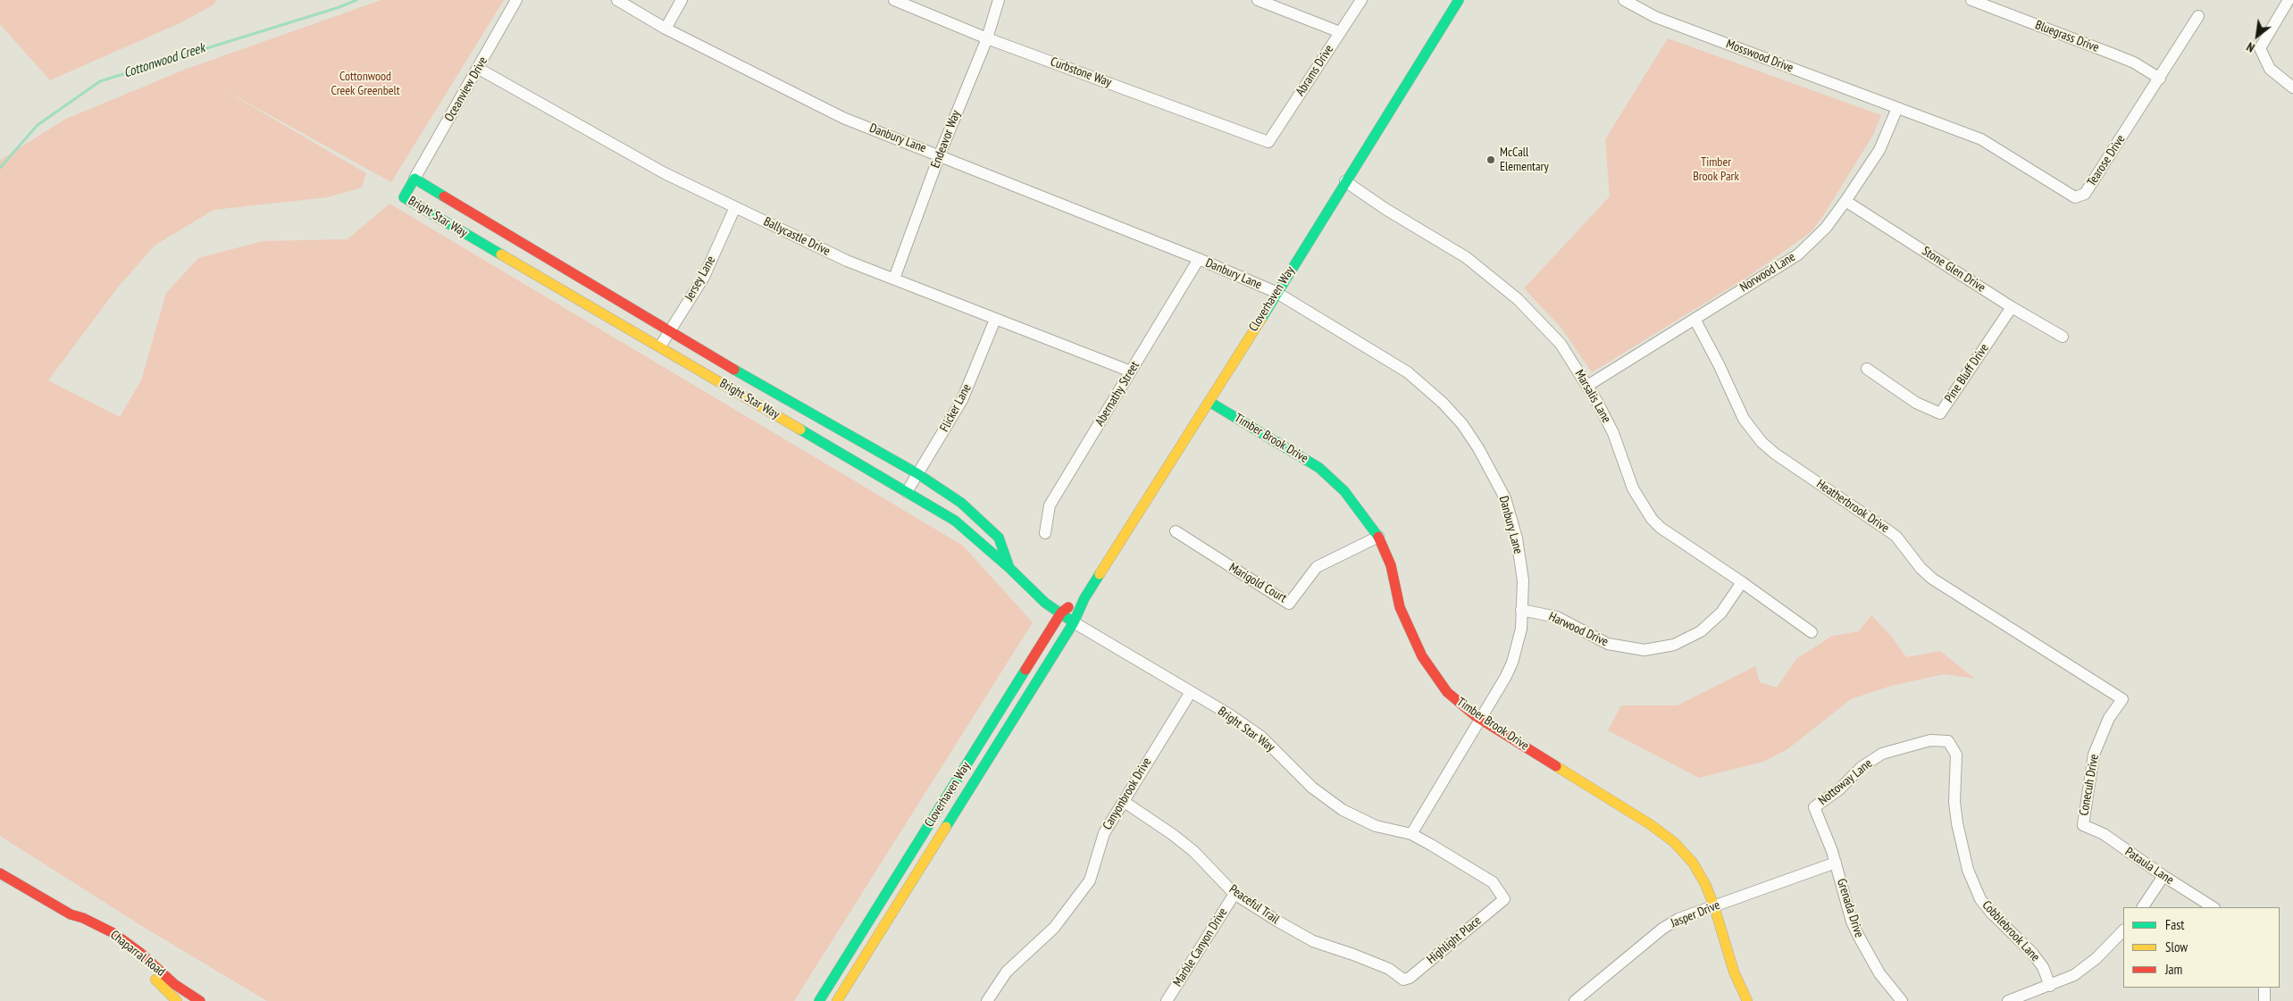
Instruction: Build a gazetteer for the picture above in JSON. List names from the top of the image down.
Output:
{
  "streets": {
    "street": [
      "Bluegrass Drive",
      "Mosswood Drive",
      "Abrams Drive",
      "Curbstone Way",
      "Oceanview Drive",
      "Danbury Lane",
      "Endeavor Way",
      "Tearose Drive",
      "Bright Star Way",
      "Ballycastle Drive",
      "Stone Glen Drive",
      "Norwood Lane",
      "Jersey Lane",
      "Cloverhaven Way",
      "Pine Bluff Drive",
      "Abernathy Street",
      "Marsalis Lane",
      "Flicker Lane",
      "Timber Brook Drive",
      "Heatherbrook Drive",
      "Marigold Court",
      "Harwood Drive",
      "Nottoway Lane",
      "Conecuh Drive",
      "Canyonbrook Drive",
      "Pataula Lane",
      "Peaceful Trail",
      "Grenada Drive",
      "Jasper Drive",
      "Cobblebrook Lane",
      "Highlight Place",
      "Marble Canyon Drive",
      "Chaparral Road"
    ]
  },
  "crossings": [
    ["Bluegrass Drive", "Tearose Drive"],
    ["Mosswood Drive", "Tearose Drive"],
    ["Mosswood Drive", "Norwood Lane"],
    ["Abrams Drive", "Curbstone Way"],
    ["Curbstone Way", "Endeavor Way"],
    ["Oceanview Drive", "Bright Star Way"],
    ["Oceanview Drive", "Ballycastle Drive"],
    ["Danbury Lane", "Endeavor Way"],
    ["Danbury Lane", "Bright Star Way"],
    ["Danbury Lane", "Cloverhaven Way"],
    ["Danbury Lane", "Abernathy Street"],
    ["Danbury Lane", "Timber Brook Drive"],
    ["Danbury Lane", "Harwood Drive"],
    ["Endeavor Way", "Ballycastle Drive"],
    ["Tearose Drive", "Norwood Lane"],
    ["Bright Star Way", "Jersey Lane"],
    ["Bright Star Way", "Cloverhaven Way"],
    ["Bright Star Way", "Flicker Lane"],
    ["Bright Star Way", "Canyonbrook Drive"],
    ["Bright Star Way", "Highlight Place"],
    ["Ballycastle Drive", "Jersey Lane"],
    ["Ballycastle Drive", "Abernathy Street"],
    ["Ballycastle Drive", "Flicker Lane"],
    ["Stone Glen Drive", "Norwood Lane"],
    ["Stone Glen Drive", "Pine Bluff Drive"],
    ["Norwood Lane", "Marsalis Lane"],
    ["Norwood Lane", "Heatherbrook Drive"],
    ["Cloverhaven Way", "Marsalis Lane"],
    ["Cloverhaven Way", "Timber Brook Drive"],
    ["Marsalis Lane", "Harwood Drive"],
    ["Timber Brook Drive", "Marigold Court"],
    ["Timber Brook Drive", "Jasper Drive"],
    ["Heatherbrook Drive", "Conecuh Drive"],
    ["Nottoway Lane", "Grenada Drive"],
    ["Nottoway Lane", "Cobblebrook Lane"],
    ["Conecuh Drive", "Pataula Lane"],
    ["Canyonbrook Drive", "Peaceful Trail"],
    ["Peaceful Trail", "Highlight Place"],
    ["Peaceful Trail", "Marble Canyon Drive"],
    ["Grenada Drive", "Jasper Drive"]
  ],
  "water": ["Cottonwood Creek"],
  "parks": ["Cottonwood Creek Greenbelt", "Timber Brook Park"],
  "places": ["McCall Elementary"],
  "legend": ["Fast", "Slow", "Jam"],
  "north": "bottom left"
}
